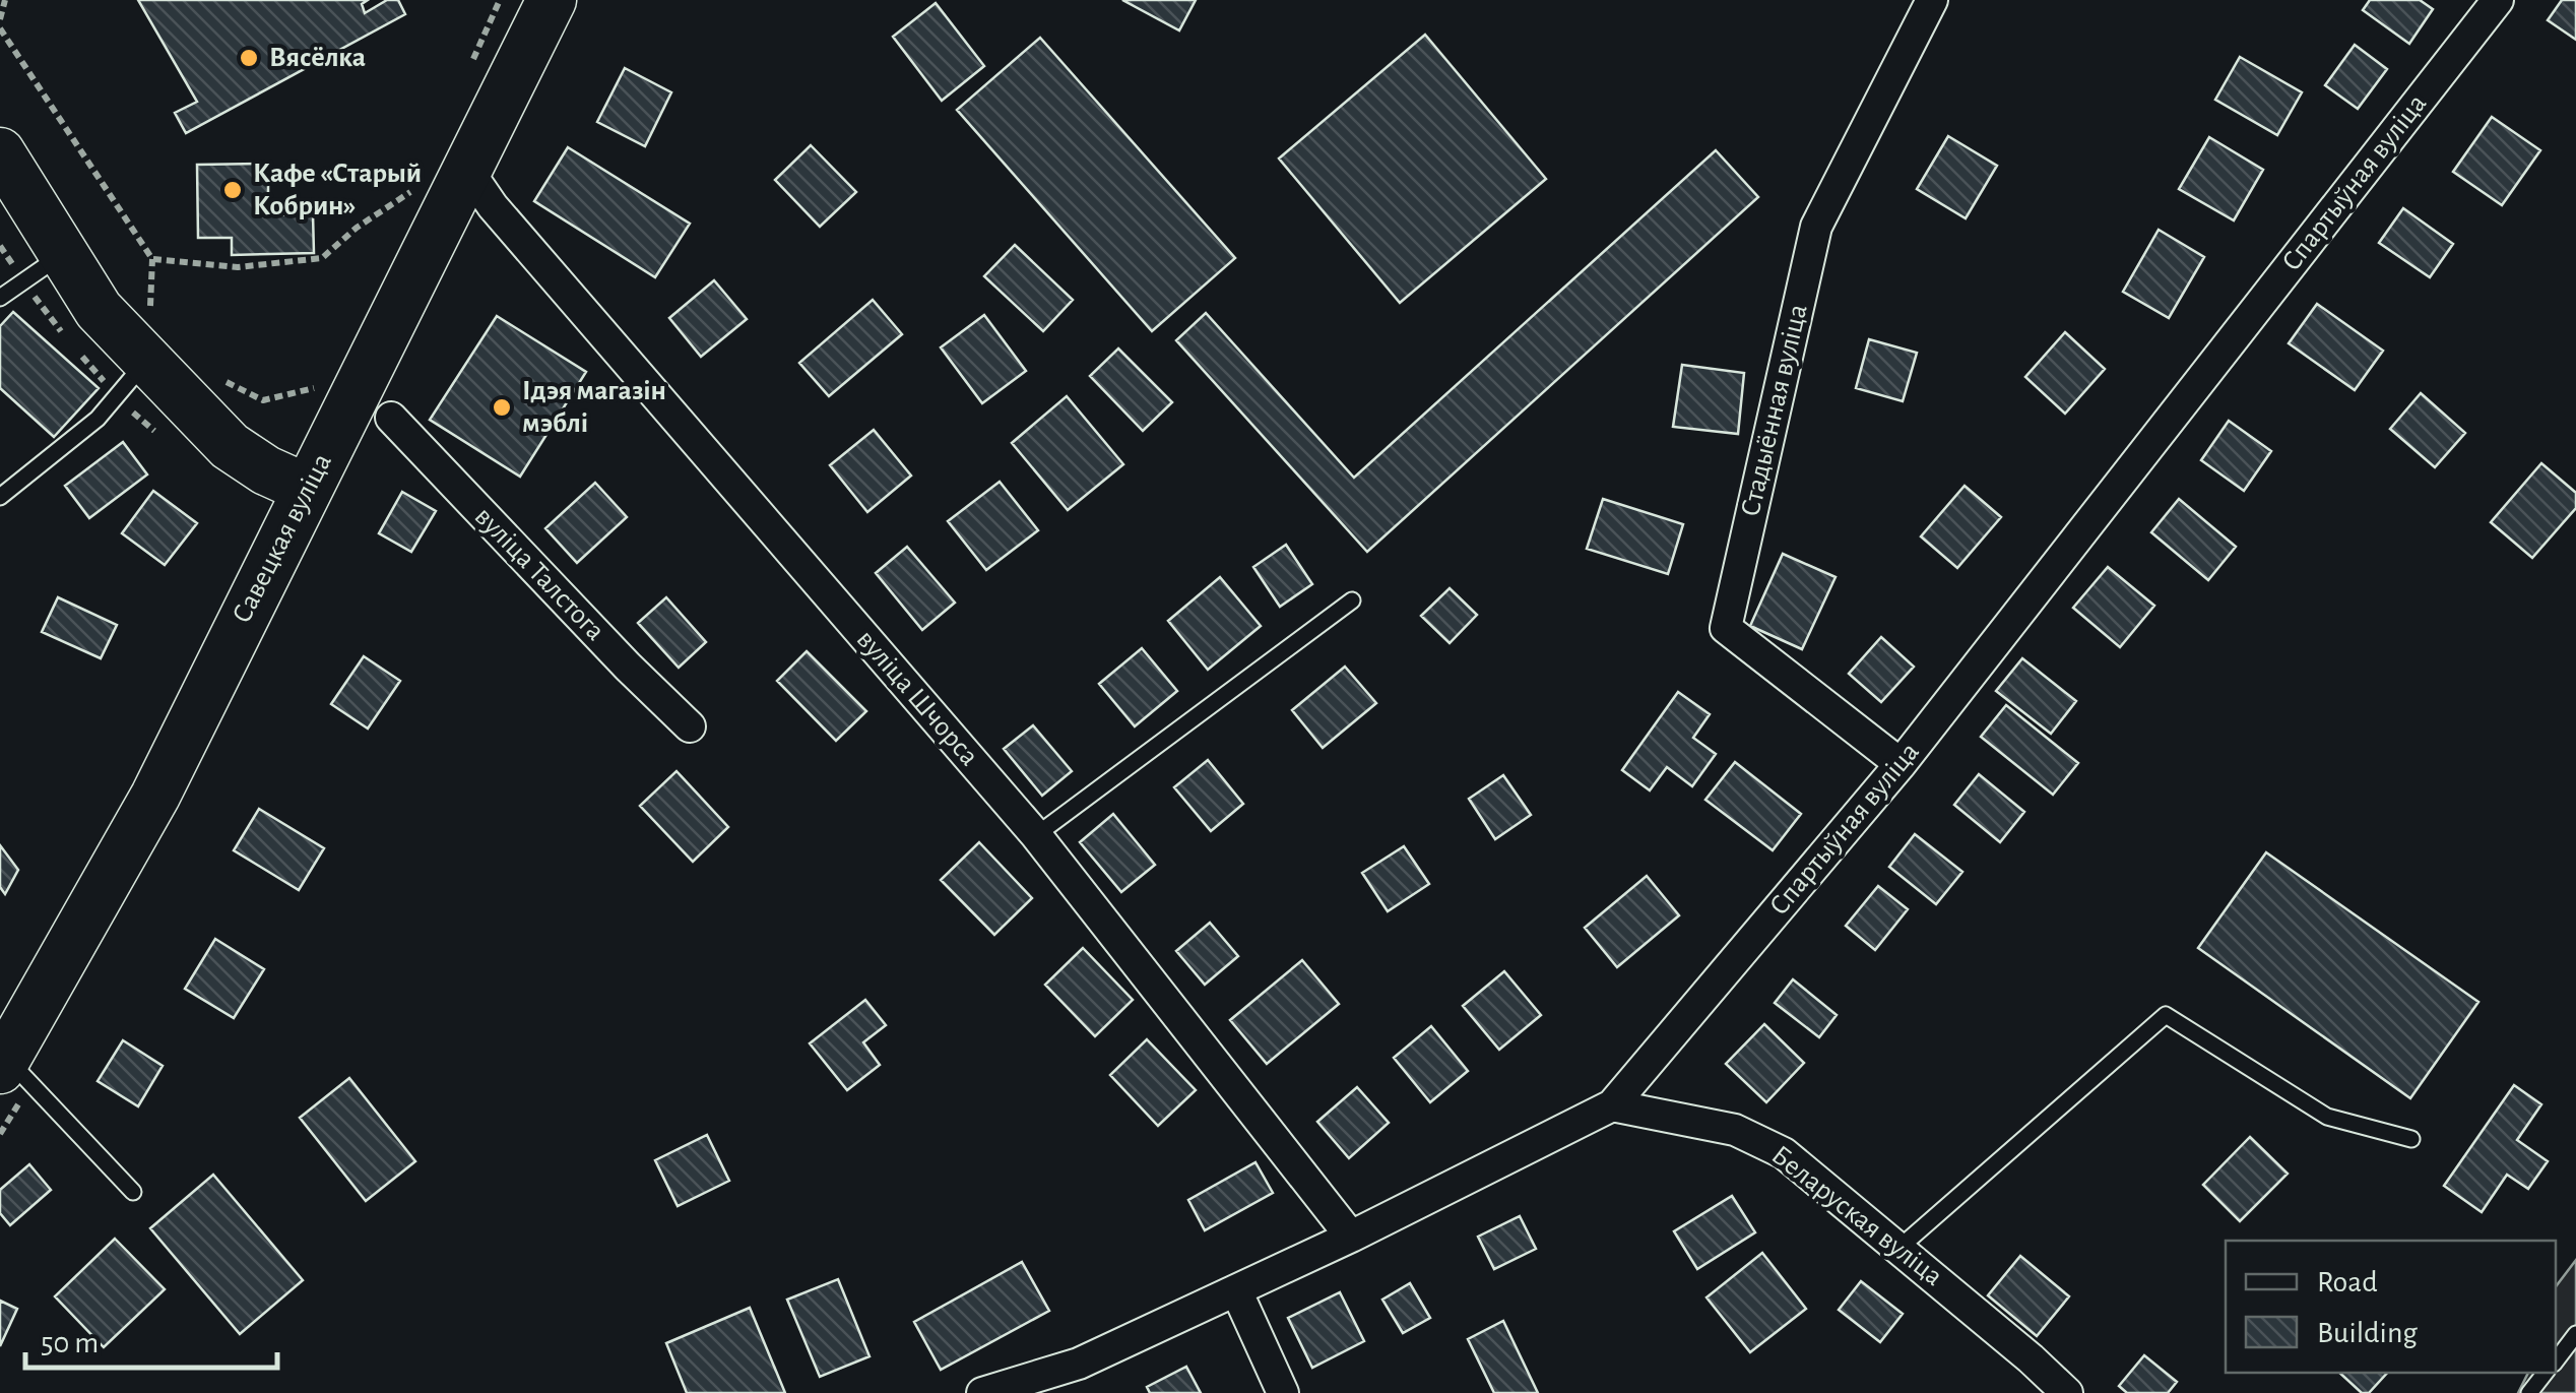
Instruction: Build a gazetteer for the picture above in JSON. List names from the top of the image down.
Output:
{
  "streets": {
    "main road": ["Савецкая вуліца"],
    "street": [
      "Спартыўная вуліца",
      "Стадыённая вуліца",
      "вуліца Талстога",
      "вуліца Шчорса",
      "Беларуская вуліца"
    ]
  },
  "crossings": [
    ["Спартыўная вуліца", "Стадыённая вуліца"],
    ["Спартыўная вуліца", "вуліца Шчорса"],
    ["Спартыўная вуліца", "Беларуская вуліца"],
    ["Савецкая вуліца", "вуліца Шчорса"]
  ],
  "places": ["Вясёлка", "Кафе «Старый Кобрин»", "Ідэя магазін мэблі"],
  "legend": ["Road", "Building"],
  "scale_bar": "50 m"
}
